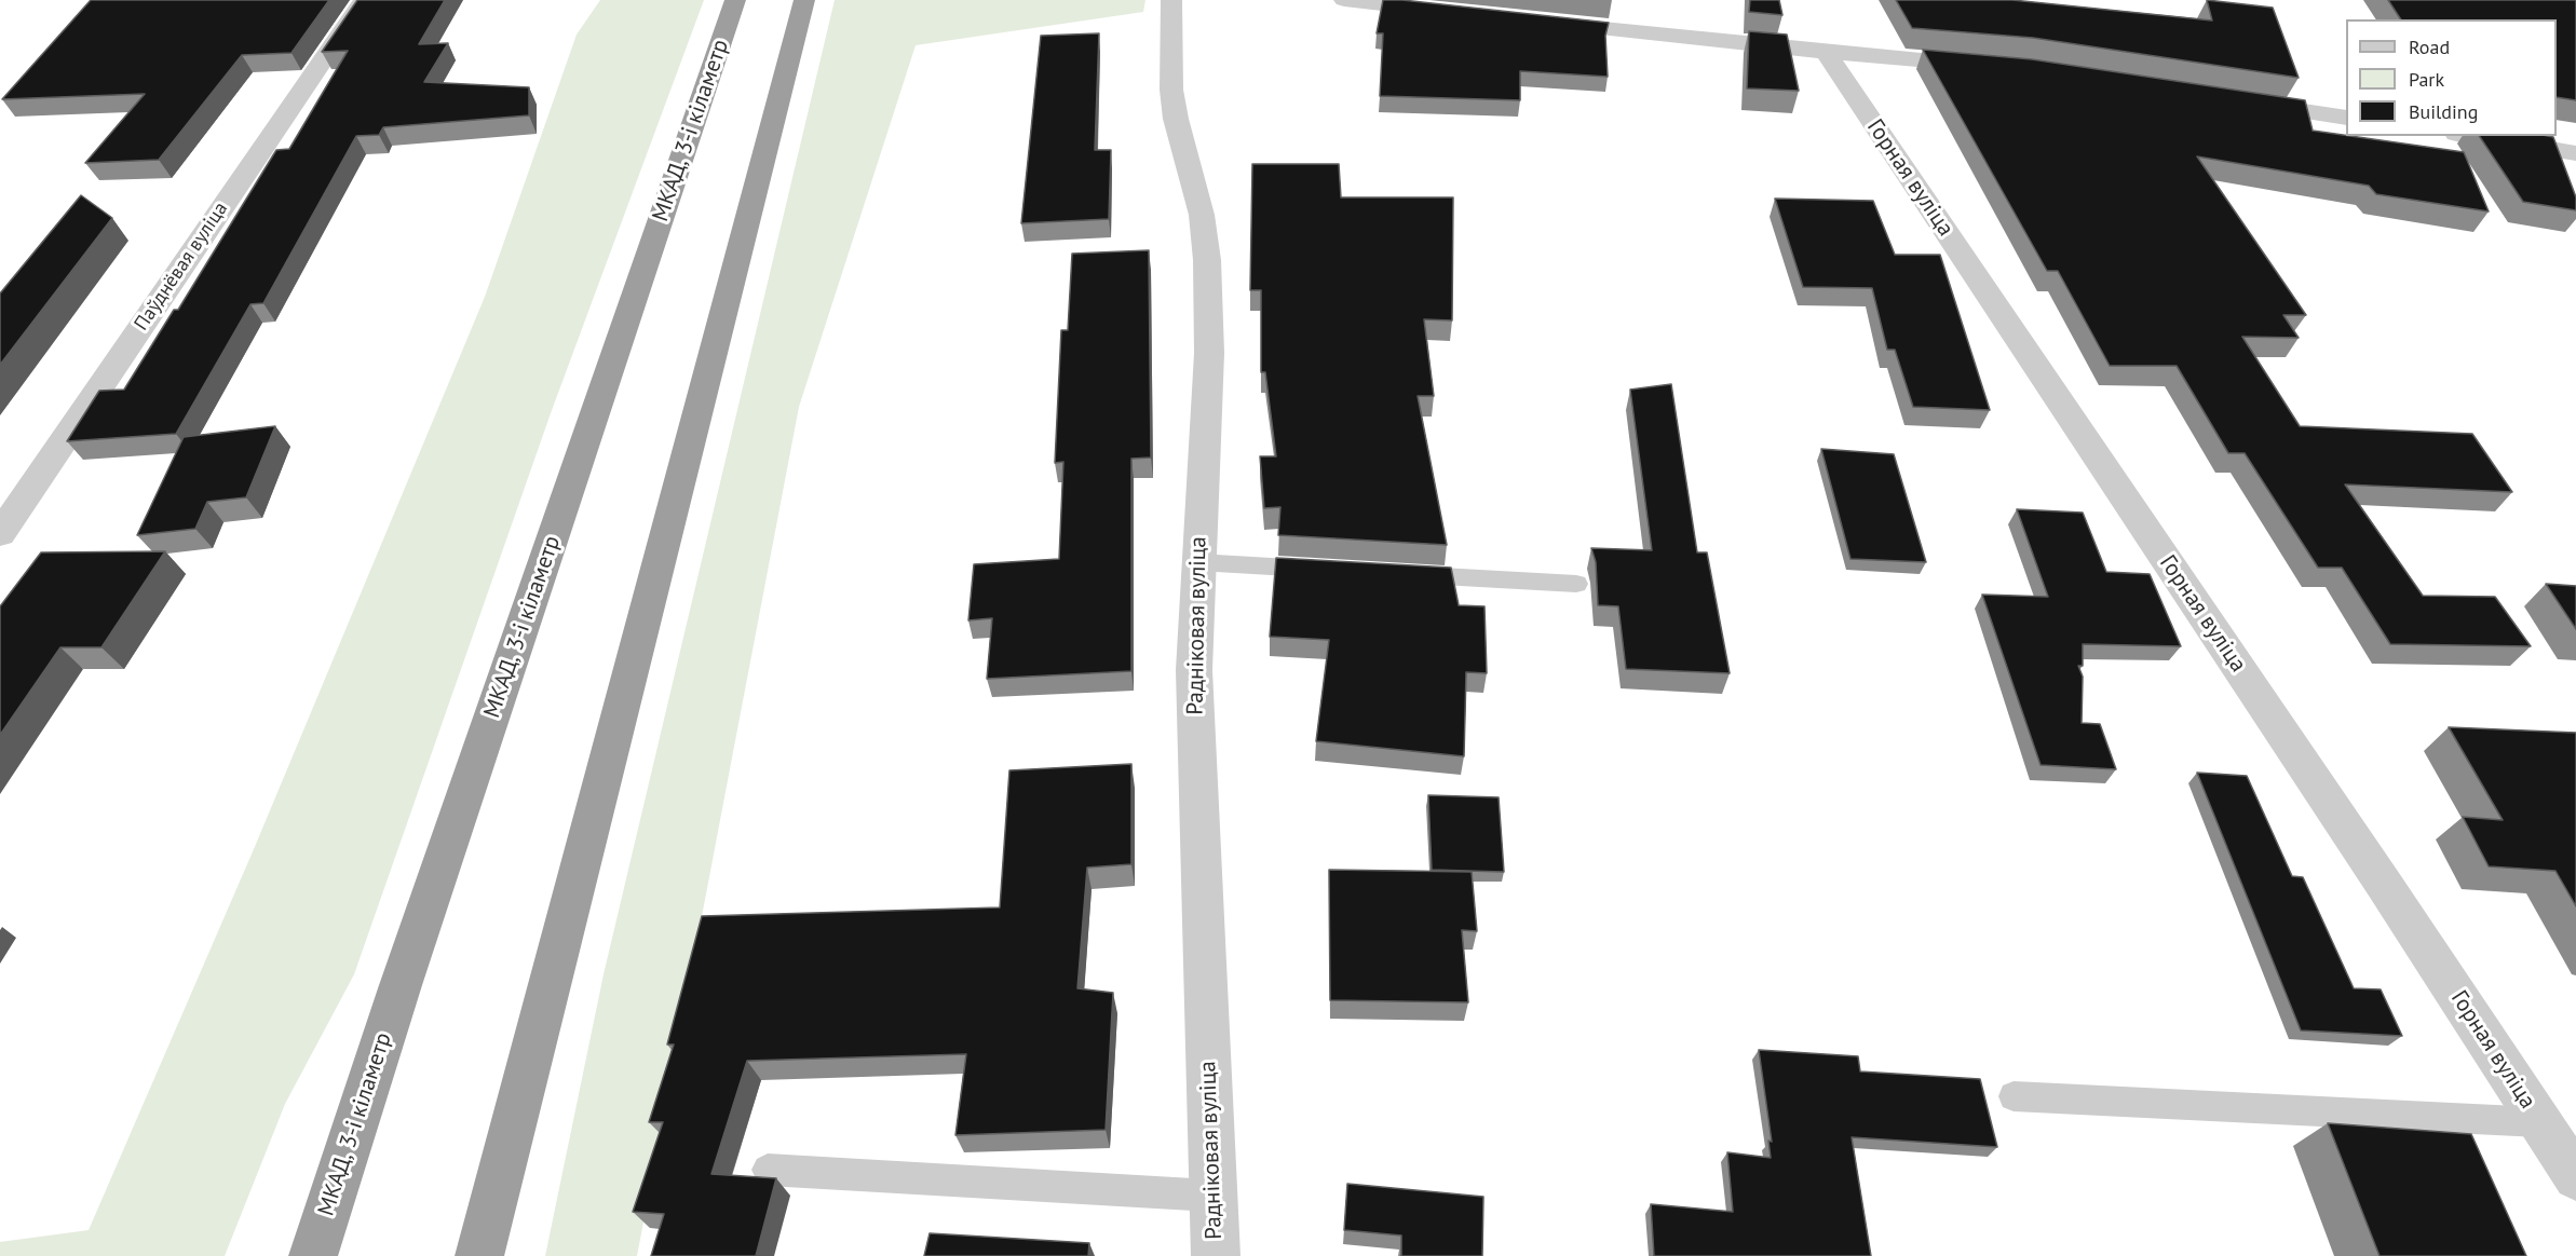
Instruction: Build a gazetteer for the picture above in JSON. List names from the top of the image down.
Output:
{
  "streets": {
    "highway": ["МКАД, 3-і кіламетр"],
    "street": ["Горная вуліца", "Паўднёвая вуліца", "Радніковая вуліца"]
  },
  "legend": ["Road", "Park", "Building"]
}
